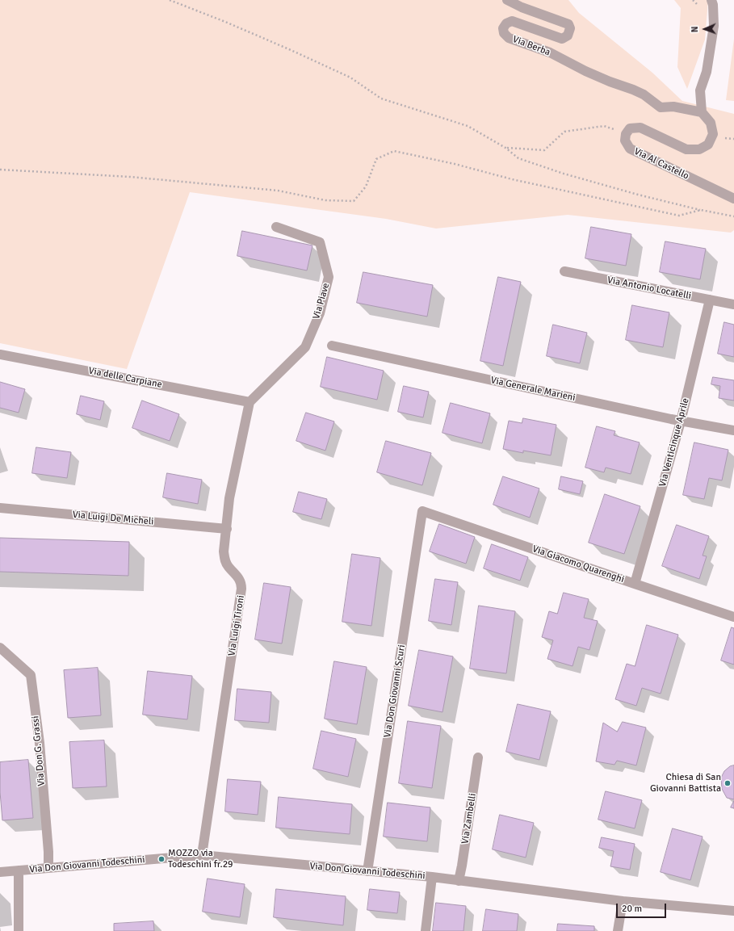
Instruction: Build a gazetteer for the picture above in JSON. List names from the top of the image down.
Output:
{
  "streets": {
    "street": [
      "Via Berba",
      "Via Al Castello",
      "Via Antonio Locatelli",
      "Via Piave",
      "Via delle Carpiane",
      "Via Generale Marieni",
      "Via Venticinque Aprile",
      "Via Luigi De Micheli",
      "Via Giacomo Quarenghi",
      "Via Luigi Tironi",
      "Via Don Giovanni Scuri",
      "Via Don G. Grassi",
      "Via Zambelli",
      "Via Don Giovanni Todeschini"
    ]
  },
  "crossings": [
    ["Via Antonio Locatelli", "Via Venticinque Aprile"],
    ["Via Piave", "Via delle Carpiane"],
    ["Via Piave", "Via Luigi Tironi"],
    ["Via delle Carpiane", "Via Luigi Tironi"],
    ["Via Generale Marieni", "Via Venticinque Aprile"],
    ["Via Venticinque Aprile", "Via Giacomo Quarenghi"],
    ["Via Luigi De Micheli", "Via Luigi Tironi"],
    ["Via Giacomo Quarenghi", "Via Don Giovanni Scuri"],
    ["Via Luigi Tironi", "Via Don Giovanni Todeschini"],
    ["Via Don Giovanni Scuri", "Via Don Giovanni Todeschini"],
    ["Via Don G. Grassi", "Via Don Giovanni Todeschini"],
    ["Via Zambelli", "Via Don Giovanni Todeschini"]
  ],
  "places": ["Chiesa di San Giovanni Battista", "MOZZO via Todeschini fr.29"],
  "scale_bar": "20 m",
  "north": "left"
}
